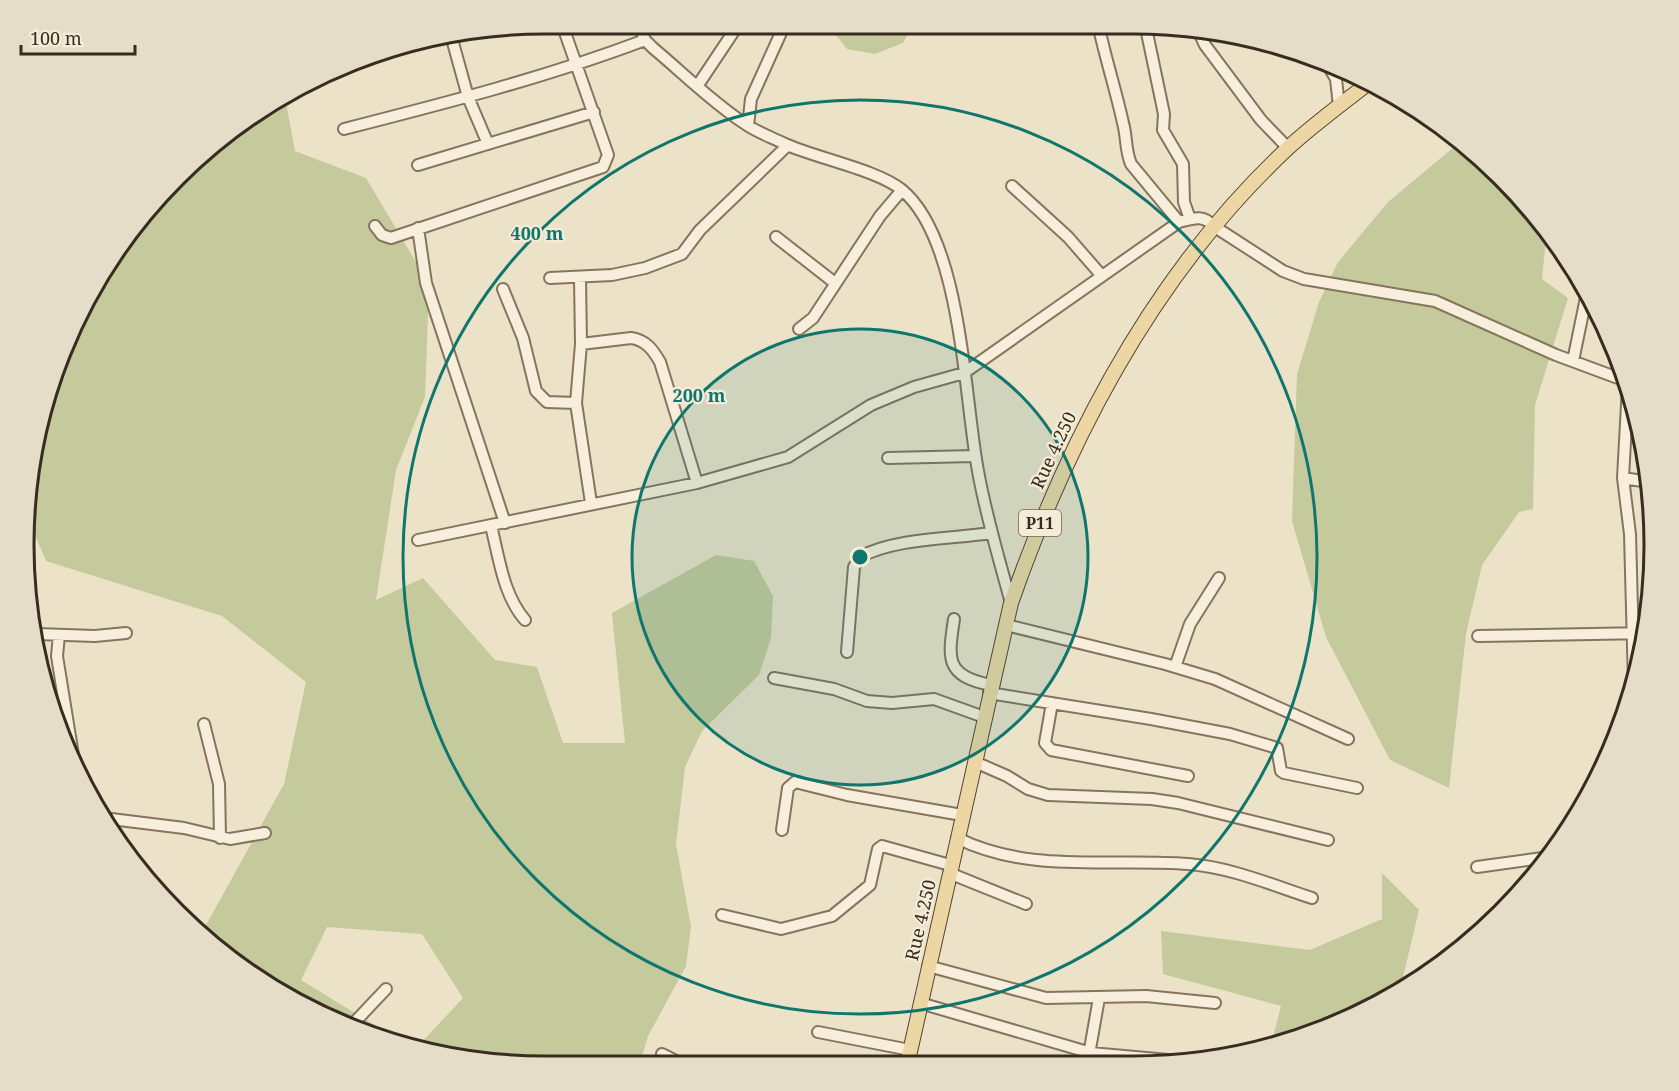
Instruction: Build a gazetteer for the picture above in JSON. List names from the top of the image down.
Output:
{
  "streets": {
    "main road": ["Rue 4.250", "P11"]
  },
  "scale_bar": "100 m",
  "rings": ["400 m", "200 m"]
}
